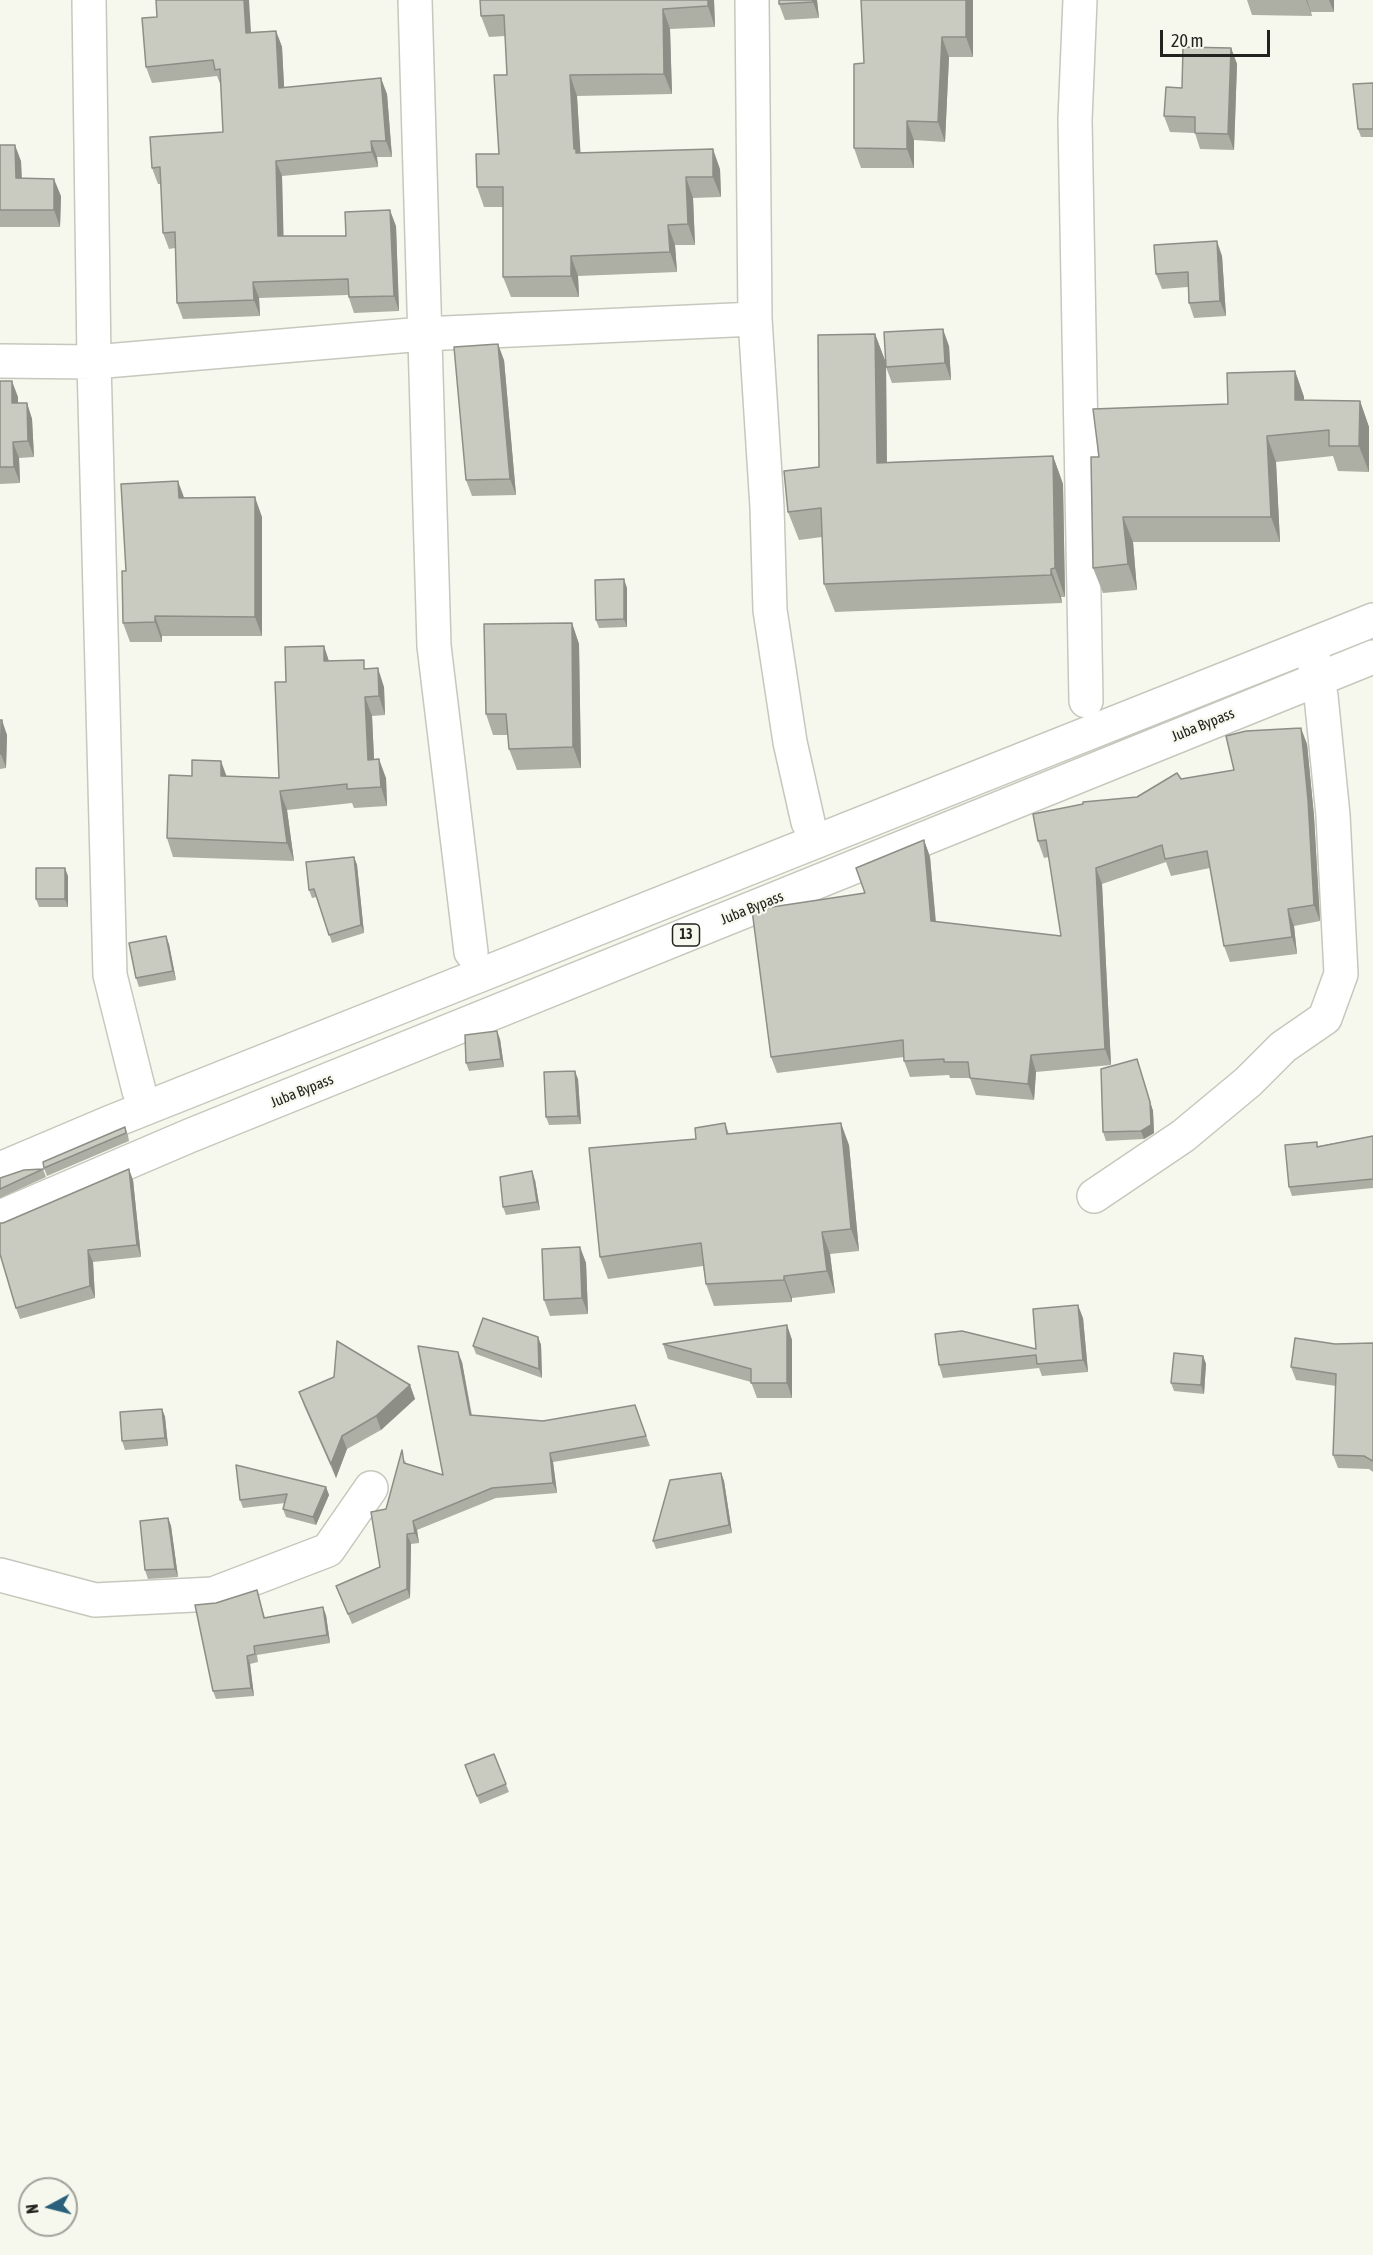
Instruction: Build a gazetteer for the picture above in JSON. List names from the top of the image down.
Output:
{
  "streets": {
    "street": ["Juba Bypass", "13"]
  },
  "scale_bar": "20 m",
  "north": "left"
}
